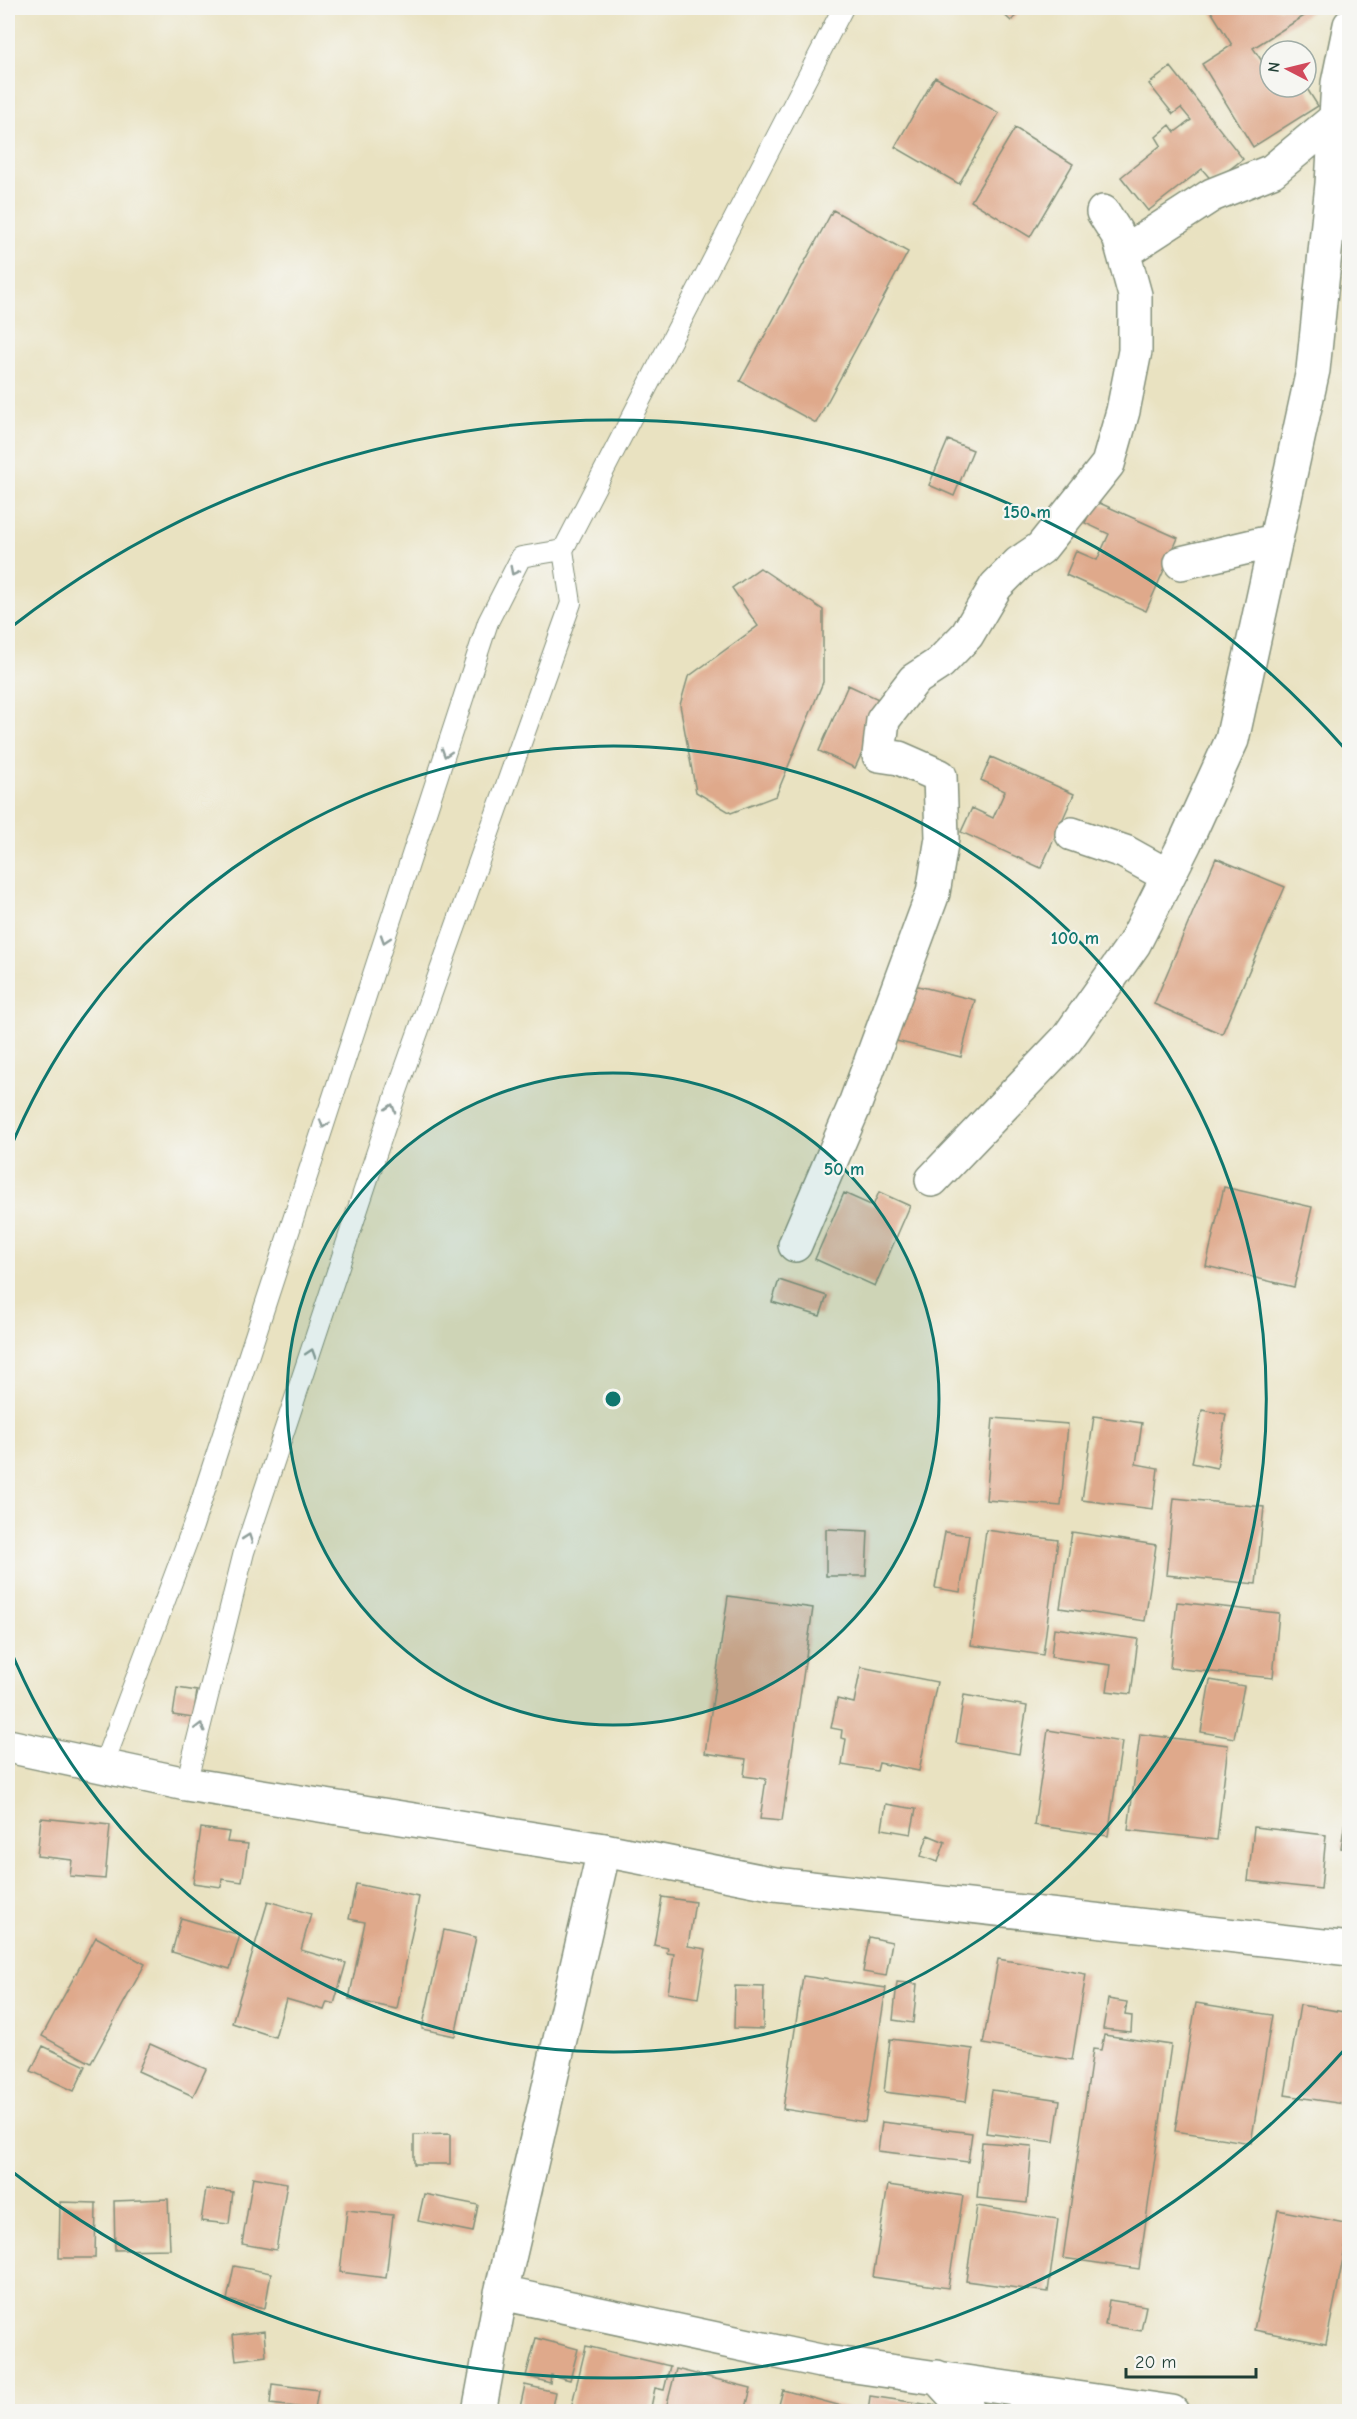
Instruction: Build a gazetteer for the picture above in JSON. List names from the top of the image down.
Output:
{
  "scale_bar": "20 m",
  "north": "left",
  "rings": ["150 m", "100 m", "50 m"]
}
